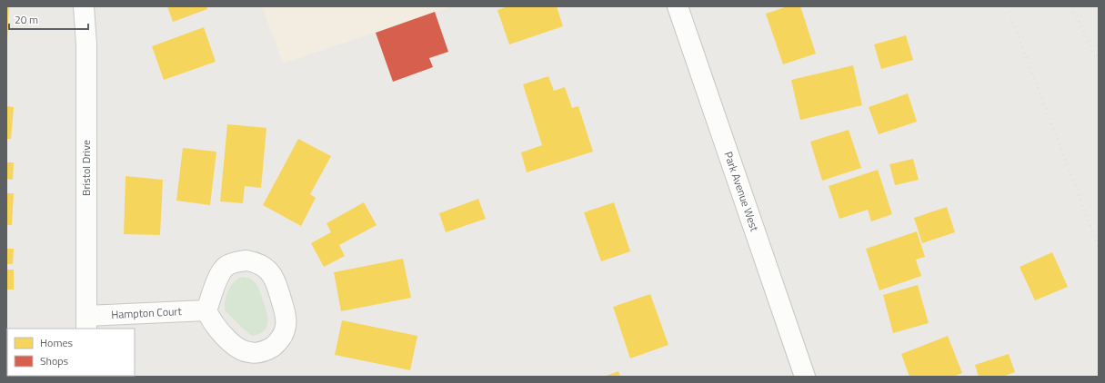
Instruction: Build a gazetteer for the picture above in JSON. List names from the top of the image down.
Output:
{
  "streets": {
    "street": ["Bristol Drive", "Park Avenue West", "Hampton Court"]
  },
  "crossings": [
    ["Bristol Drive", "Hampton Court"]
  ],
  "legend": ["Homes", "Shops"],
  "scale_bar": "20 m"
}
